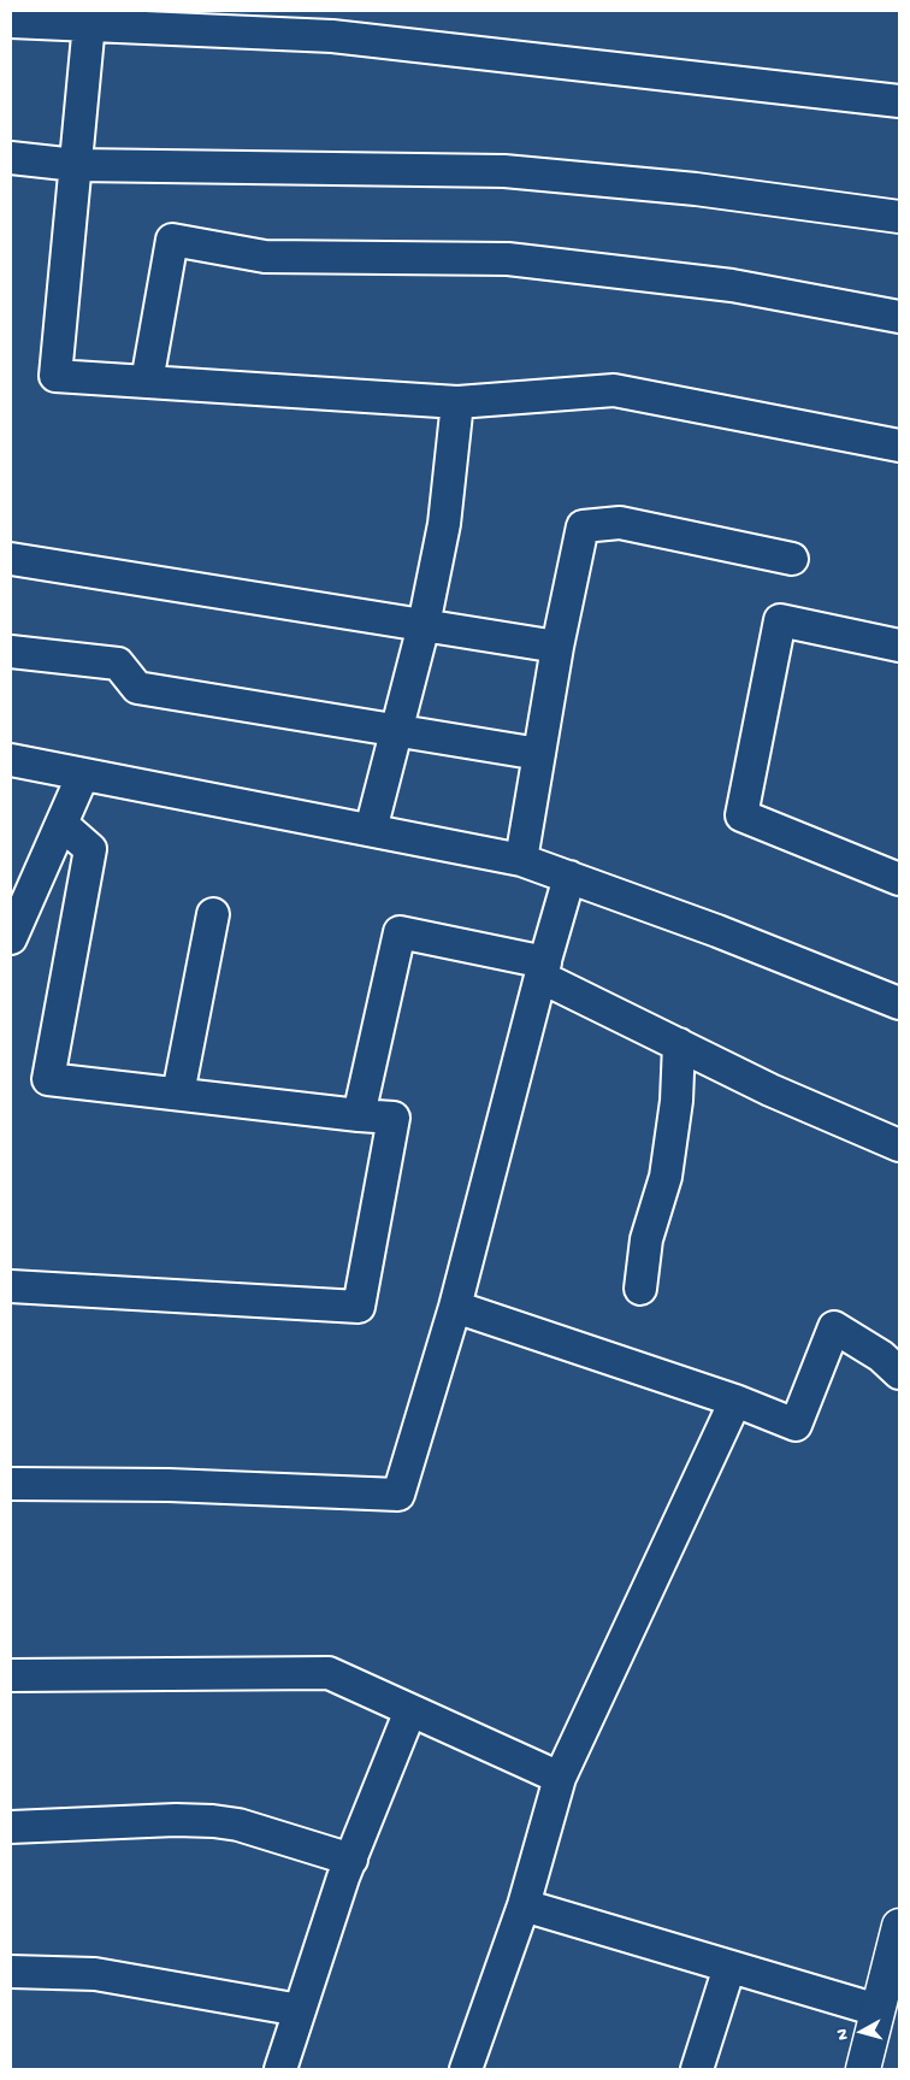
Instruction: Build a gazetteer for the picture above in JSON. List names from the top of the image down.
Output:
{
  "north": "left"
}
